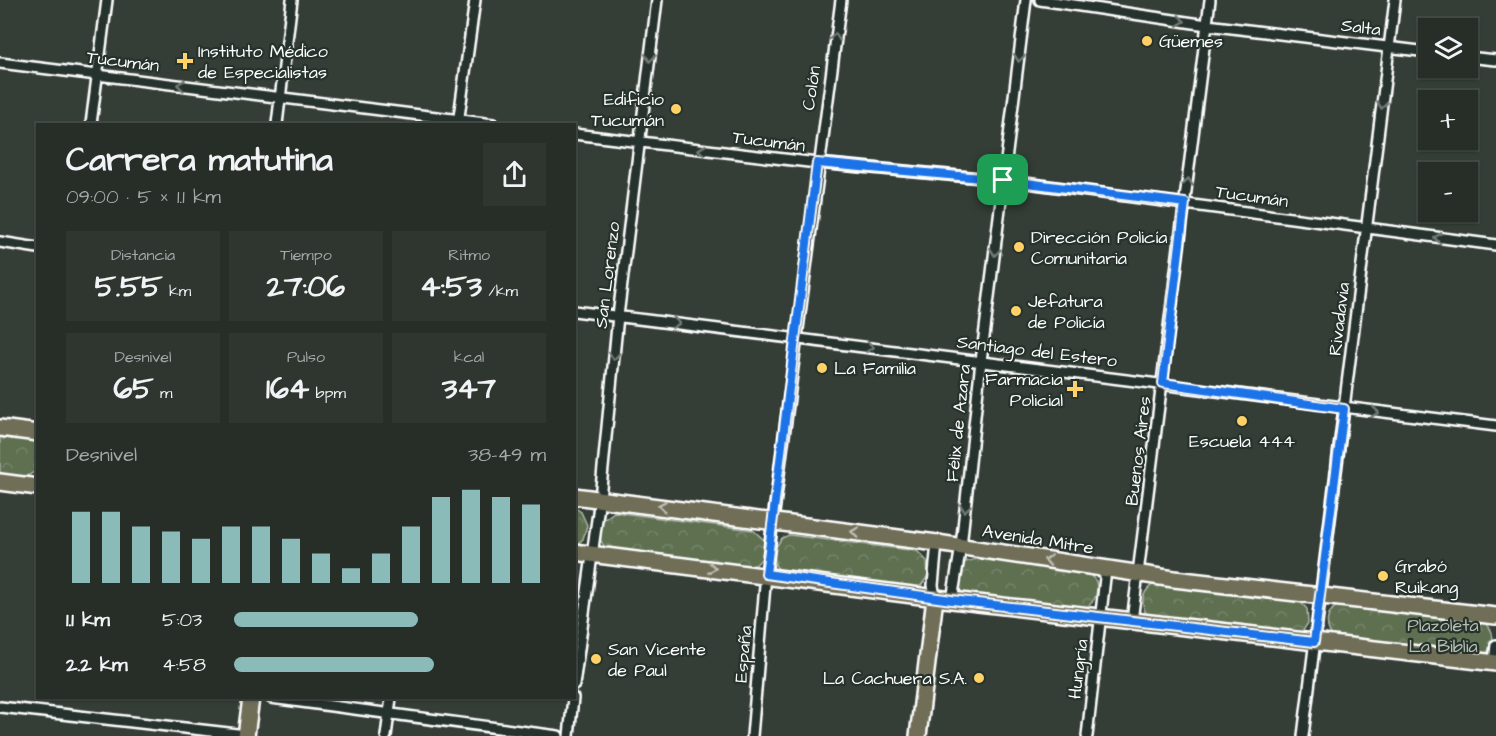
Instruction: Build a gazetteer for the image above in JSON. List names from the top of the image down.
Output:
{
  "streets": {
    "main road": ["Avenida Mitre"],
    "street": [
      "Salta",
      "Tucumán",
      "Colón",
      "San Lorenzo",
      "Rivadavia",
      "Santiago del Estero",
      "Félix de Azara",
      "Buenos Aires",
      "España",
      "Hungría"
    ]
  },
  "crossings": [
    ["Salta", "Rivadavia"],
    ["Salta", "Buenos Aires"],
    ["Tucumán", "Colón"],
    ["Tucumán", "San Lorenzo"],
    ["Tucumán", "Rivadavia"],
    ["Tucumán", "Félix de Azara"],
    ["Tucumán", "Buenos Aires"],
    ["Colón", "Santiago del Estero"],
    ["Colón", "Avenida Mitre"],
    ["Colón", "España"],
    ["San Lorenzo", "Santiago del Estero"],
    ["San Lorenzo", "Avenida Mitre"],
    ["Rivadavia", "Santiago del Estero"],
    ["Rivadavia", "Avenida Mitre"],
    ["Santiago del Estero", "Félix de Azara"],
    ["Santiago del Estero", "Buenos Aires"],
    ["Félix de Azara", "Avenida Mitre"],
    ["Buenos Aires", "Avenida Mitre"],
    ["Avenida Mitre", "Hungría"]
  ],
  "one_way": [
    "Salta",
    "Tucumán",
    "San Lorenzo",
    "Santiago del Estero",
    "Félix de Azara"
  ],
  "parks": ["Plazoleta La Biblia"],
  "places": {
    "other": [
      "Güemes",
      "Edificio Tucumán",
      "Dirección Policía Comunitaria",
      "Jefatura de Policía",
      "La Familia",
      "Escuela 444",
      "Grabó Ruikang",
      "San Vicente de Paul",
      "La Cachuera S.A."
    ],
    "health": ["Instituto Médico de Especialistas", "Farmacia Policial"]
  },
  "page": {
    "map_buttons": ["+", "−"],
    "heading": ["Carrera matutina", "09:00 · 5 × 1.1 km"],
    "stats": [
      ["Distancia", "5.55 km"],
      ["Tiempo", "27:06"],
      ["Ritmo", "4:53 /km"],
      ["Desnivel", "65 m"],
      ["Pulso", "164 bpm"],
      ["kcal", "347"]
    ],
    "chart": ["Desnivel", "38–49 m"],
    "list": [
      {
        "name": "1.1 km",
        "note": "5:03"
      },
      {
        "name": "2.2 km",
        "note": "4:58"
      }
    ]
  }
}
